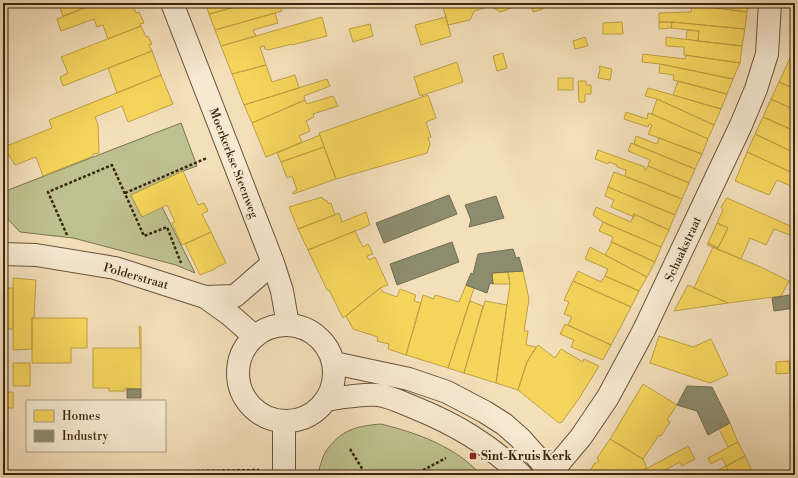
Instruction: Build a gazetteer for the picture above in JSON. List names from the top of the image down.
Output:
{
  "streets": {
    "street": ["Moerkerkse Steenweg", "Schaakstraat", "Polderstraat"]
  },
  "crossings": [
    ["Moerkerkse Steenweg", "Polderstraat"]
  ],
  "places": {
    "transit": ["Sint-Kruis Kerk"]
  },
  "legend": ["Homes", "Industry"]
}
